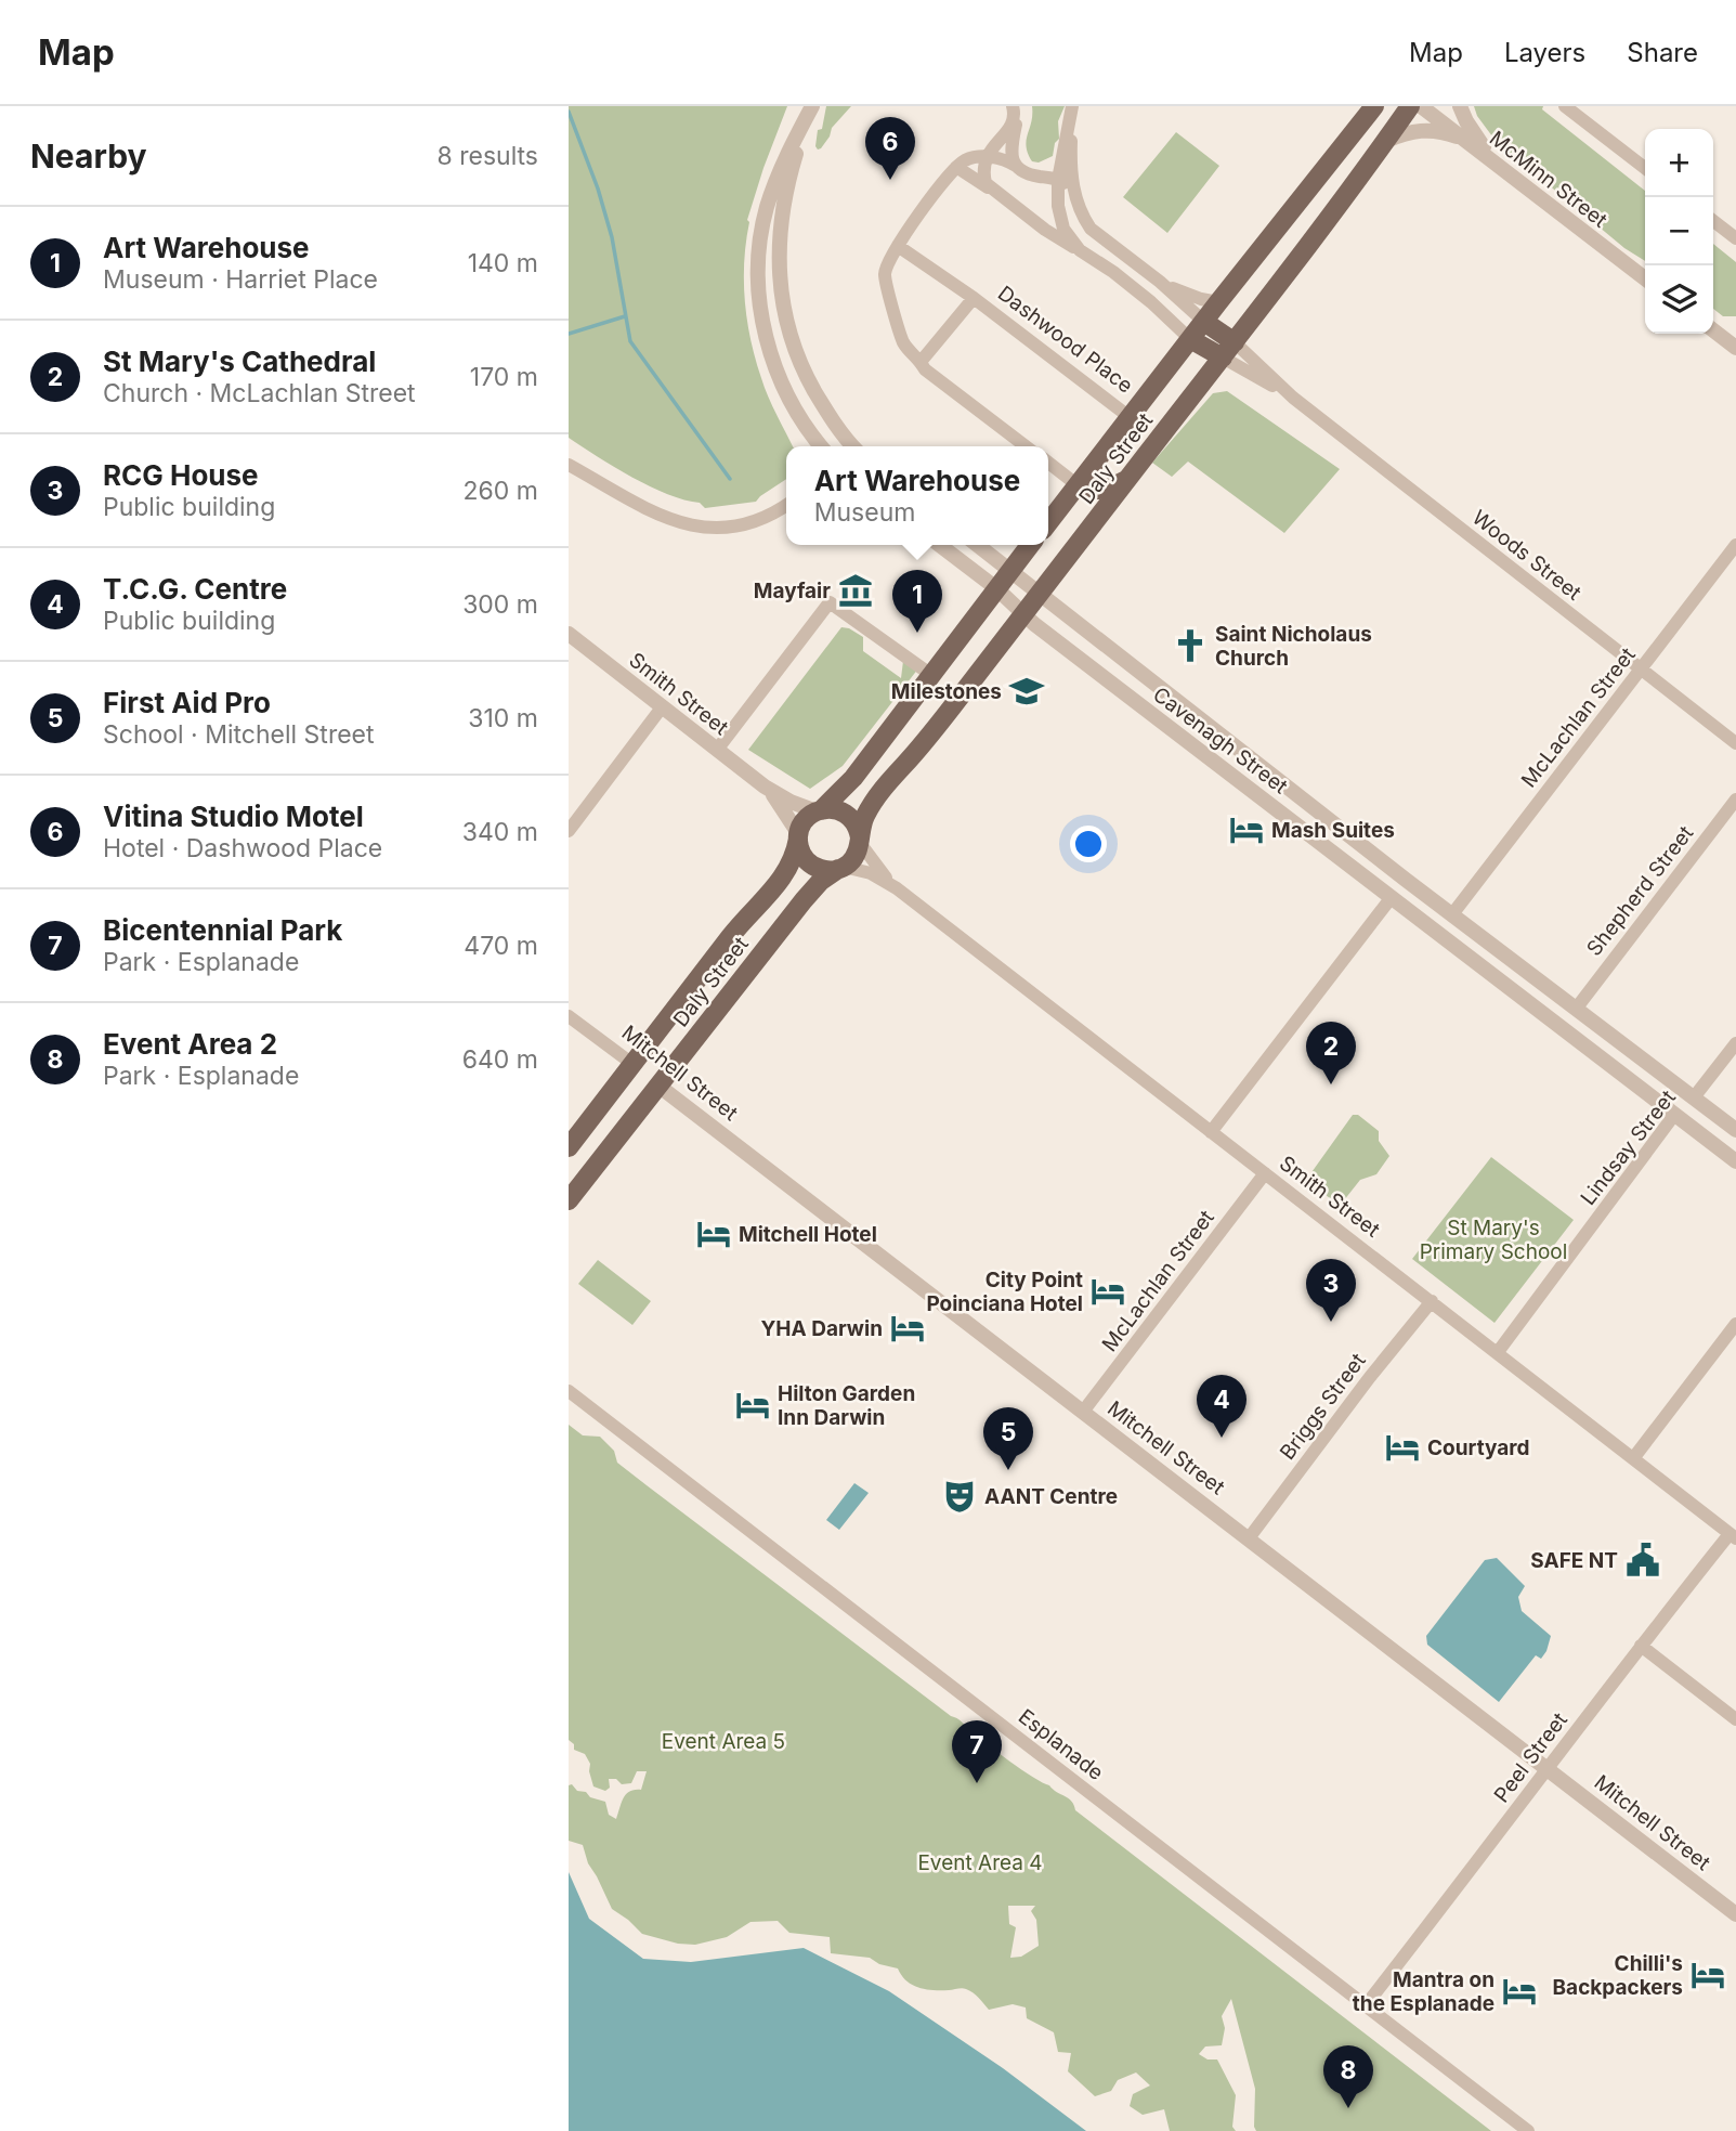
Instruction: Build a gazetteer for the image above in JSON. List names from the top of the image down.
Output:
{
  "streets": {
    "main road": ["Daly Street", "Mitchell Street"],
    "street": [
      "McMinn Street",
      "Dashwood Place",
      "Woods Street",
      "Smith Street",
      "McLachlan Street",
      "Cavenagh Street",
      "Shepherd Street",
      "Lindsay Street",
      "Briggs Street",
      "Esplanade",
      "Peel Street"
    ]
  },
  "crossings": [
    ["Dashwood Place", "Daly Street"],
    ["Daly Street", "Woods Street"],
    ["Daly Street", "Smith Street"],
    ["Daly Street", "Cavenagh Street"],
    ["Daly Street", "Mitchell Street"],
    ["Woods Street", "McLachlan Street"],
    ["Smith Street", "McLachlan Street"],
    ["Smith Street", "Lindsay Street"],
    ["Smith Street", "Briggs Street"],
    ["Smith Street", "Peel Street"],
    ["McLachlan Street", "Cavenagh Street"],
    ["McLachlan Street", "Mitchell Street"],
    ["Cavenagh Street", "Shepherd Street"],
    ["Cavenagh Street", "Lindsay Street"],
    ["Mitchell Street", "Briggs Street"],
    ["Mitchell Street", "Peel Street"],
    ["Esplanade", "Peel Street"]
  ],
  "parks": ["St Mary's Primary School", "Event Area 5", "Event Area 4"],
  "places": {
    "museum": ["Mayfair"],
    "church": ["Saint Nicholaus Church"],
    "school or university": ["Milestones"],
    "hotel": [
      "Mash Suites",
      "Mitchell Hotel",
      "City Point Poinciana Hotel",
      "YHA Darwin",
      "Hilton Garden Inn Darwin",
      "Courtyard",
      "Chilli's Backpackers",
      "Mantra on the Esplanade"
    ],
    "theatre": ["AANT Centre"],
    "public building": ["SAFE NT"]
  },
  "page": {
    "header": "Map",
    "nav": ["Map", "Layers", "Share"],
    "heading": ["Nearby", "8 results"],
    "pins": [
      "6",
      "1",
      "2",
      "3",
      "4",
      "5",
      "7",
      "8"
    ],
    "map_buttons": ["+", "−"],
    "list": [
      {
        "mark": "1",
        "name": "Art Warehouse",
        "note": "Museum · Harriet Place",
        "value": "140 m"
      },
      {
        "mark": "2",
        "name": "St Mary's Cathedral",
        "note": "Church · McLachlan Street",
        "value": "170 m"
      },
      {
        "mark": "3",
        "name": "RCG House",
        "note": "Public building",
        "value": "260 m"
      },
      {
        "mark": "4",
        "name": "T.C.G. Centre",
        "note": "Public building",
        "value": "300 m"
      },
      {
        "mark": "5",
        "name": "First Aid Pro",
        "note": "School · Mitchell Street",
        "value": "310 m"
      },
      {
        "mark": "6",
        "name": "Vitina Studio Motel",
        "note": "Hotel · Dashwood Place",
        "value": "340 m"
      },
      {
        "mark": "7",
        "name": "Bicentennial Park",
        "note": "Park · Esplanade",
        "value": "470 m"
      },
      {
        "mark": "8",
        "name": "Event Area 2",
        "note": "Park · Esplanade",
        "value": "640 m"
      }
    ],
    "popup": ["Art Warehouse", "Museum"]
  }
}
